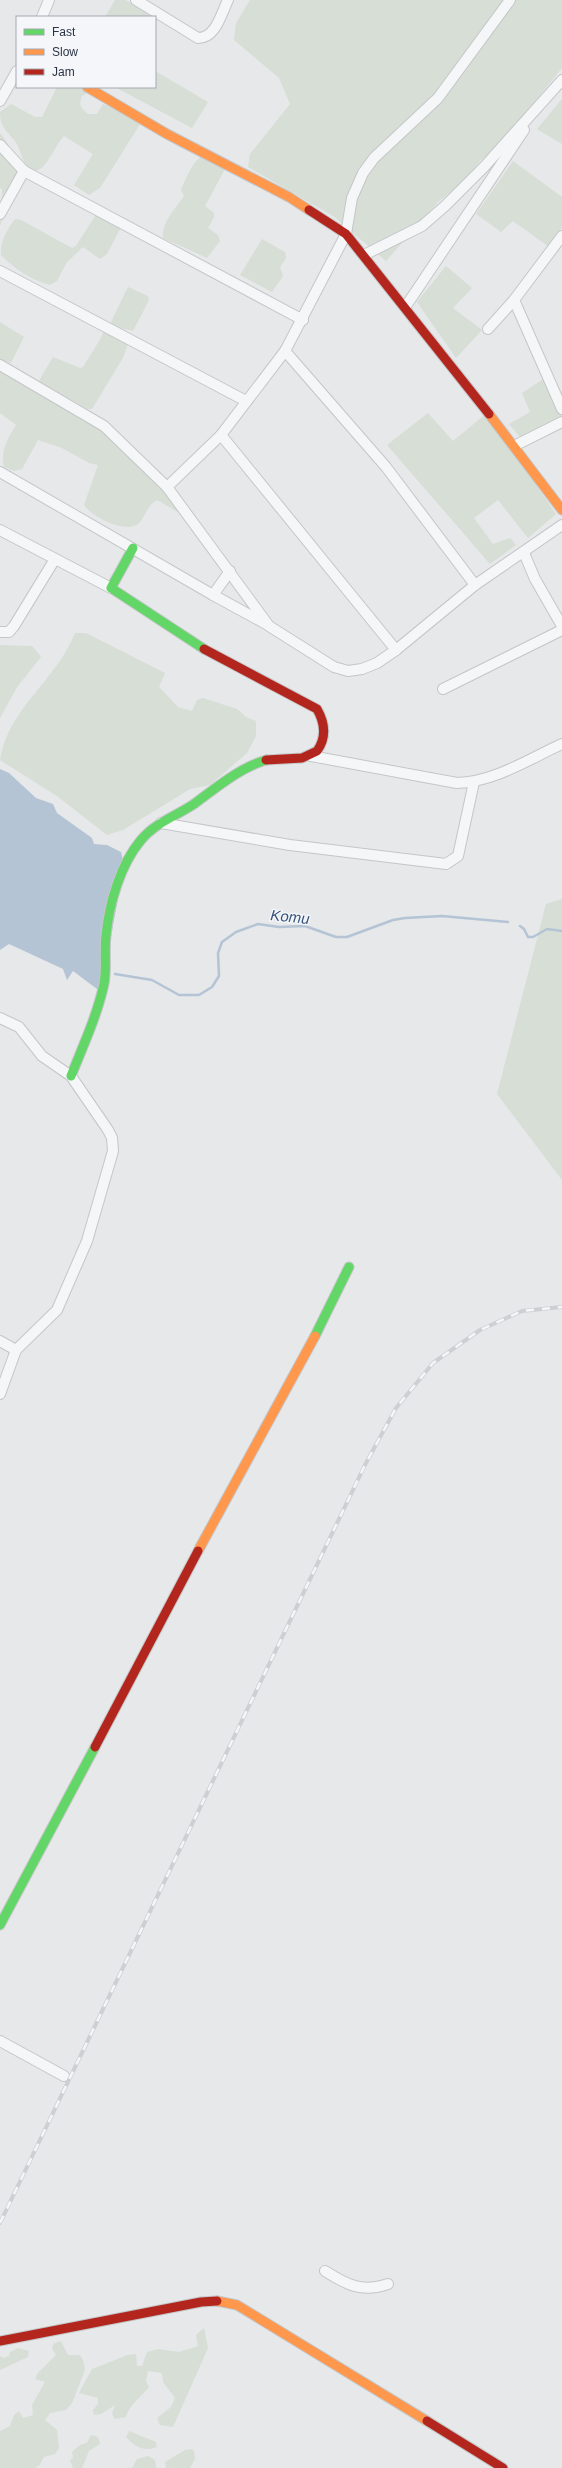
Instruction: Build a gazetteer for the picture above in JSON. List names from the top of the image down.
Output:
{
  "water": ["Komu"],
  "legend": ["Fast", "Slow", "Jam"]
}
